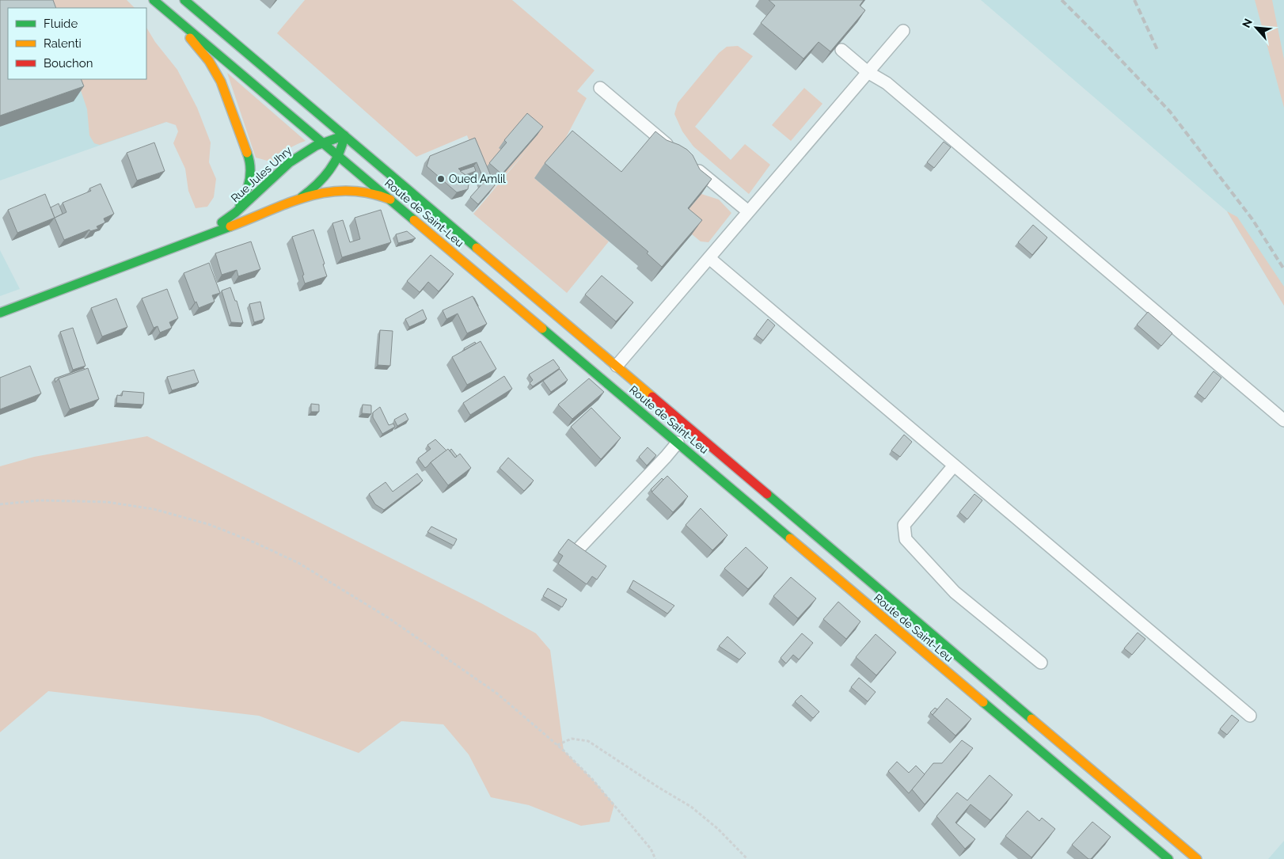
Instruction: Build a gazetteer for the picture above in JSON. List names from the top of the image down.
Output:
{
  "streets": {
    "main road": ["Rue Jules Uhry", "Route de Saint-Leu"]
  },
  "crossings": [
    ["Rue Jules Uhry", "Route de Saint-Leu"]
  ],
  "places": ["Oued Amlil"],
  "legend": ["Fluide", "Ralenti", "Bouchon"],
  "north": "top left"
}
